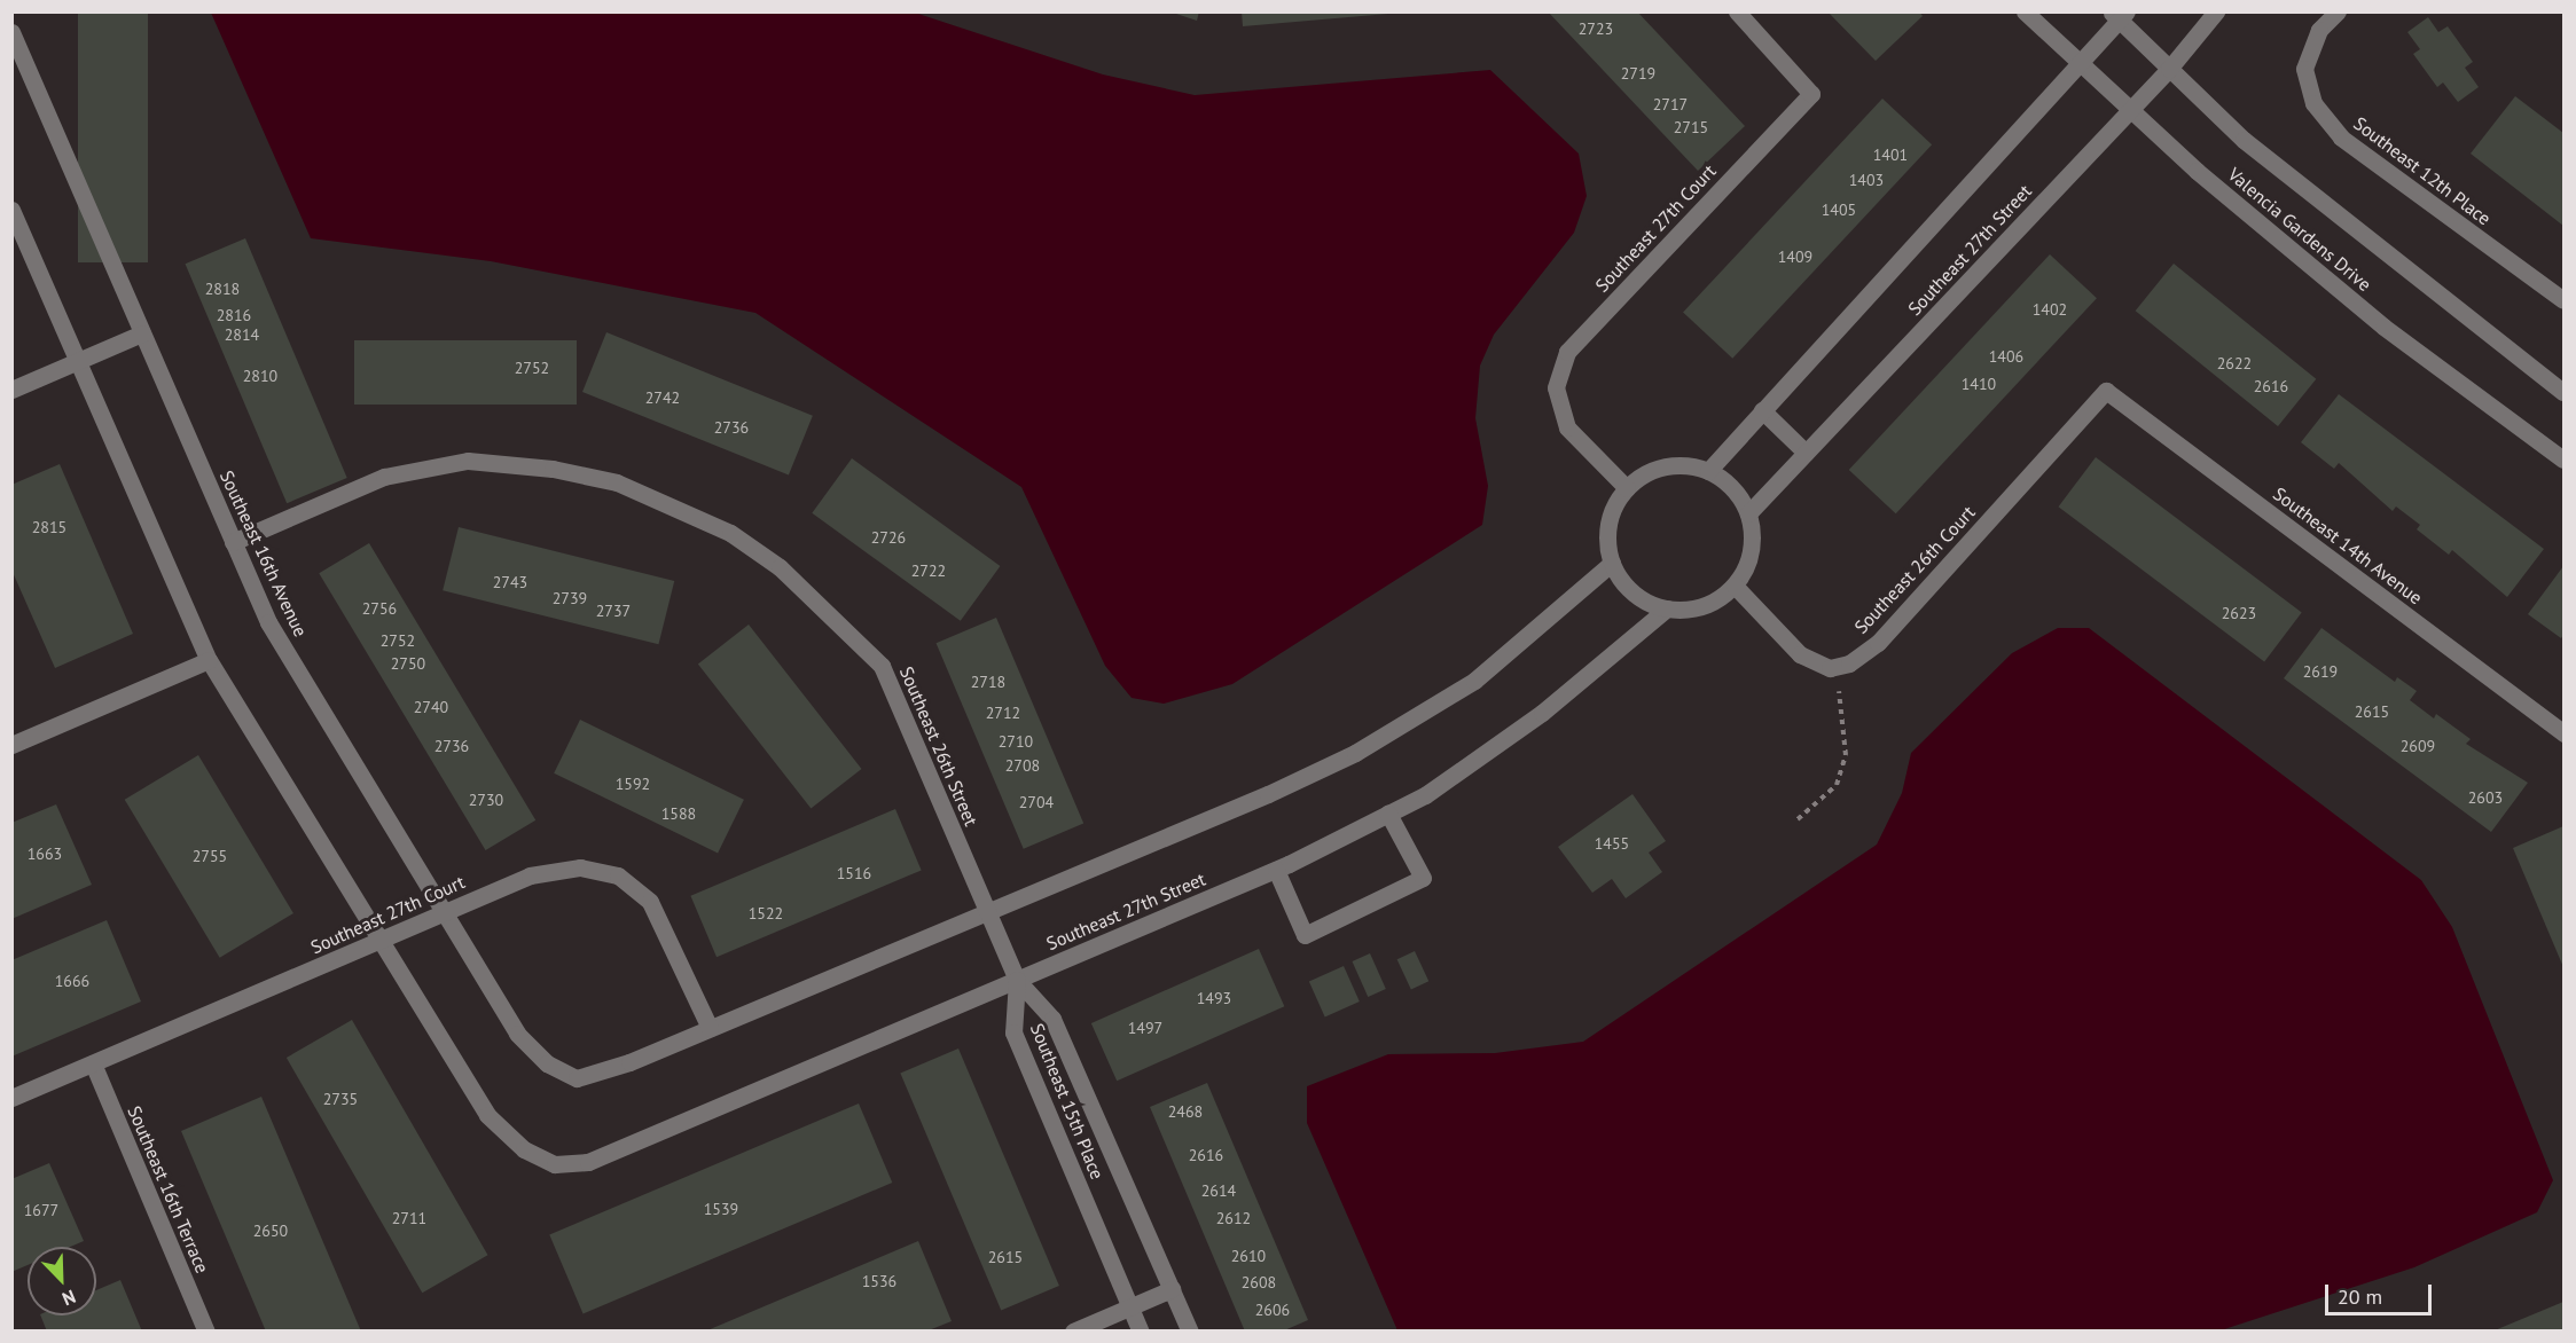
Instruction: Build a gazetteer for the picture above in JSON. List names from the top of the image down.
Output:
{
  "streets": {
    "street": [
      "Southeast 12th Place",
      "Southeast 27th Court",
      "Valencia Gardens Drive",
      "Southeast 27th Street",
      "Southeast 14th Avenue",
      "Southeast 16th Avenue",
      "Southeast 26th Court",
      "Southeast 26th Street",
      "Southeast 15th Place",
      "Southeast 16th Terrace"
    ]
  },
  "crossings": [
    ["Southeast 27th Court", "Southeast 27th Street"],
    ["Southeast 27th Court", "Southeast 16th Avenue"],
    ["Southeast 27th Court", "Southeast 26th Court"],
    ["Southeast 27th Court", "Southeast 16th Terrace"],
    ["Valencia Gardens Drive", "Southeast 27th Street"],
    ["Southeast 27th Street", "Southeast 26th Court"],
    ["Southeast 27th Street", "Southeast 26th Street"],
    ["Southeast 27th Street", "Southeast 15th Place"],
    ["Southeast 14th Avenue", "Southeast 26th Court"],
    ["Southeast 16th Avenue", "Southeast 26th Street"],
    ["Southeast 26th Street", "Southeast 15th Place"]
  ],
  "house_numbers": [
    "2723",
    "2719",
    "2717",
    "2715",
    "1401",
    "1403",
    "1405",
    "1409",
    "2818",
    "1402",
    "2816",
    "2814",
    "1406",
    "2622",
    "2752",
    "2810",
    "1410",
    "2616",
    "2742",
    "2736",
    "2815",
    "2726",
    "2722",
    "2743",
    "2739",
    "2756",
    "2737",
    "2623",
    "2752",
    "2750",
    "2619",
    "2718",
    "2740",
    "2615",
    "2712",
    "2710",
    "2736",
    "2609",
    "2708",
    "1592",
    "2603",
    "2730",
    "2704",
    "1588",
    "1455",
    "1663",
    "2755",
    "1516",
    "1522",
    "1666",
    "1493",
    "1497",
    "2735",
    "2468",
    "2616",
    "2614",
    "1539",
    "1677",
    "2711",
    "2612",
    "2650",
    "2610",
    "2615",
    "1536",
    "2608",
    "2606"
  ],
  "scale_bar": "20 m",
  "north": "bottom right"
}
